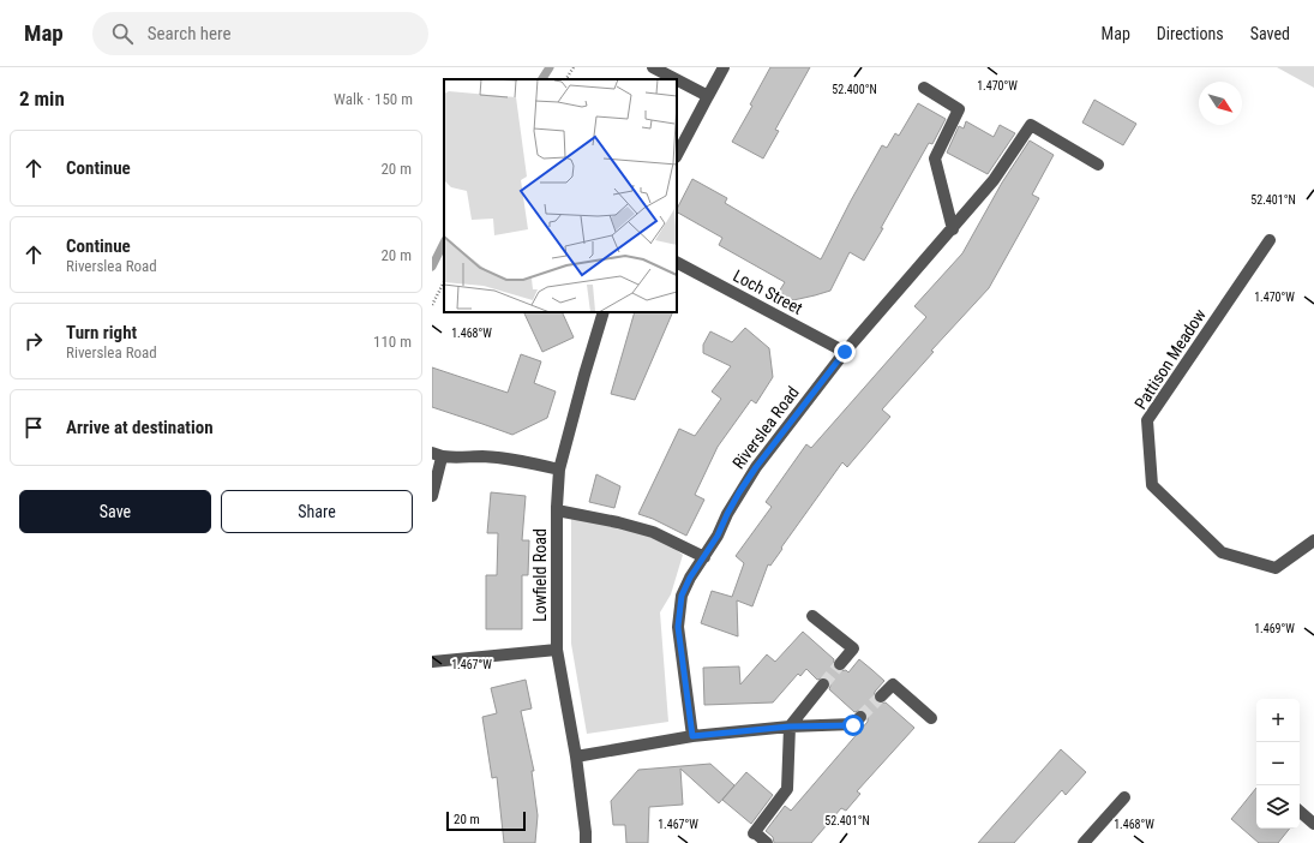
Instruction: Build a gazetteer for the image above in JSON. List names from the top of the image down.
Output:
{
  "streets": {
    "street": [
      "Loch Street",
      "Pattison Meadow",
      "Riverslea Road",
      "Lowfield Road"
    ]
  },
  "crossings": [
    ["Loch Street", "Riverslea Road"]
  ],
  "scale_bar": "20 m",
  "north": "bottom right",
  "page": {
    "header": "Map",
    "search": "Search here",
    "nav": ["Map", "Directions", "Saved"],
    "heading": ["2 min", "Walk · 150 m"],
    "list": [
      ["Continue", "20 m"],
      ["Continue", "Riverslea Road", "20 m"],
      ["Turn right", "Riverslea Road", "110 m"],
      "Arrive at destination"
    ],
    "buttons": ["Save", "Share"],
    "map_buttons": ["+", "−"],
    "scale": "20 m"
  },
  "coordinates": [
    "1.470°W",
    "52.400°N",
    "52.401°N",
    "1.468°W",
    "1.469°W",
    "1.467°W"
  ]
}
